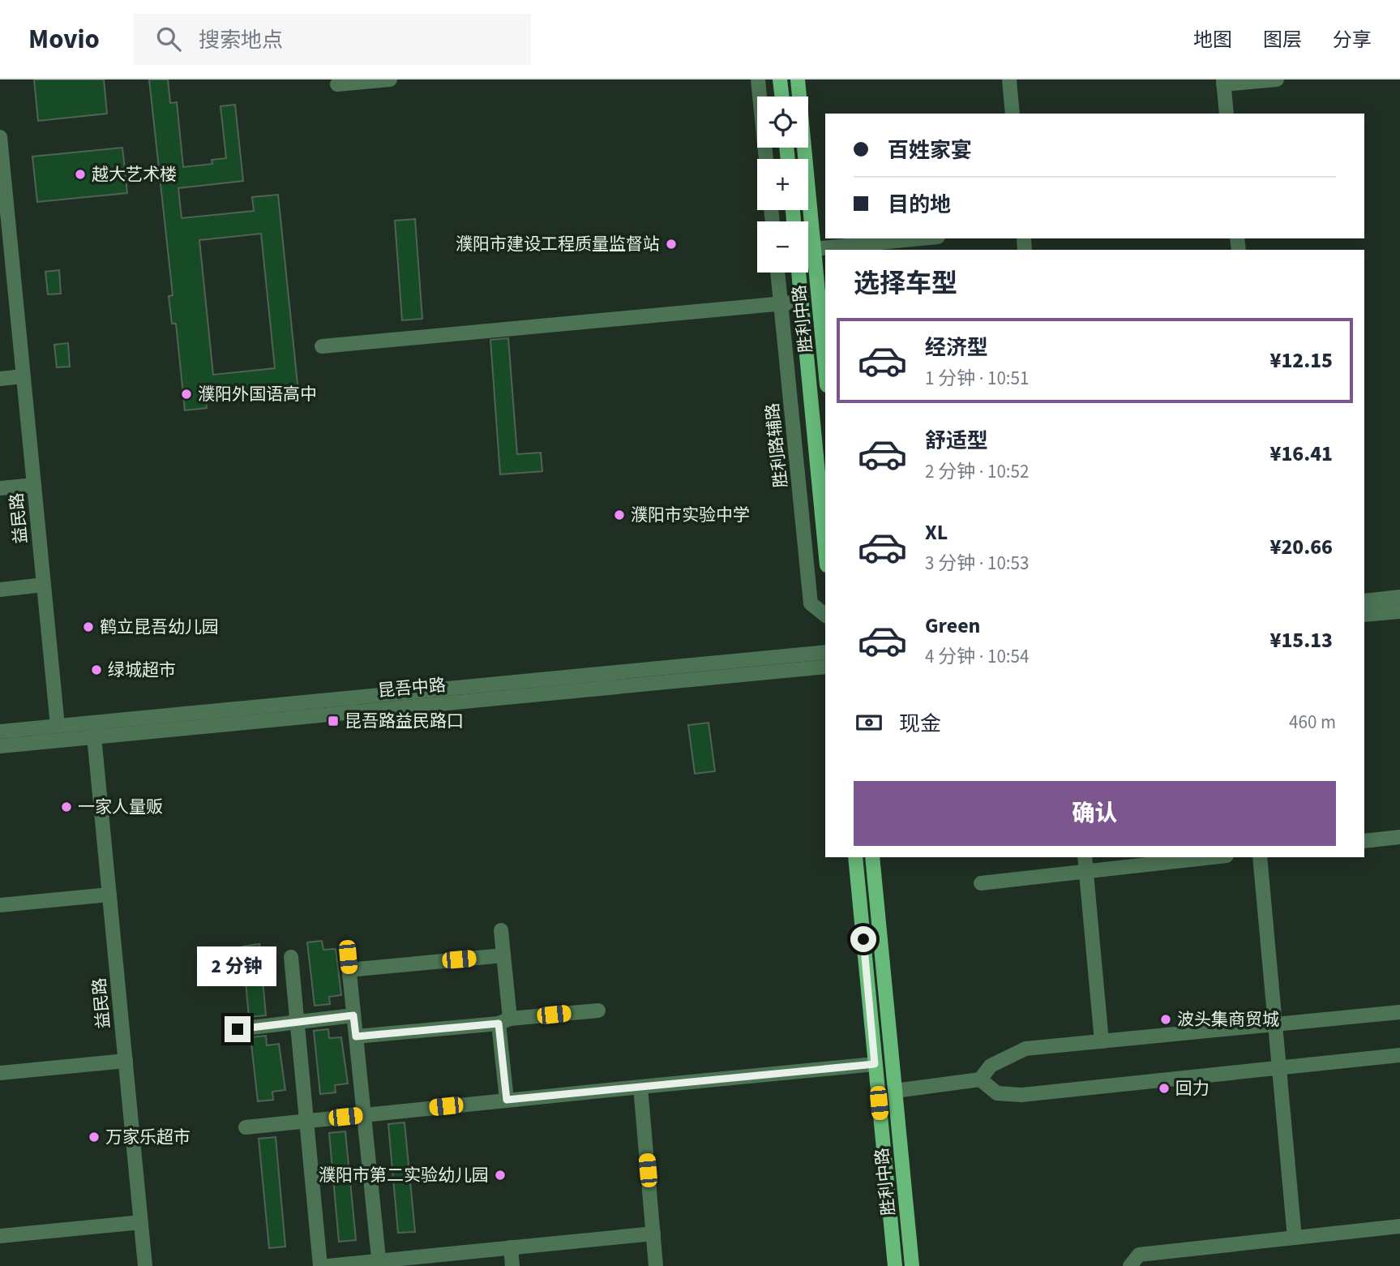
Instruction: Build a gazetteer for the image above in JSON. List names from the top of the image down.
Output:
{
  "streets": {
    "main road": ["胜利中路"],
    "street": ["胜利路辅路", "益民路", "昆吾中路"]
  },
  "crossings": [
    ["益民路", "昆吾中路"]
  ],
  "places": {
    "other": [
      "越大艺术楼",
      "濮阳市建设工程质量监督站",
      "濮阳外国语高中",
      "濮阳市实验中学",
      "鹤立昆吾幼儿园",
      "绿城超市",
      "一家人量贩",
      "波头集商贸城",
      "回力",
      "万家乐超市",
      "濮阳市第二实验幼儿园"
    ],
    "transit": ["昆吾路益民路口"]
  },
  "page": {
    "header": "Movio",
    "search": "搜索地点",
    "nav": ["地图", "图层", "分享"],
    "map_buttons": ["+", "−"],
    "banner": ["百姓家宴", "目的地"],
    "heading": "选择车型",
    "list": [
      {
        "name": "经济型",
        "note": "1 分钟 · 10:51",
        "value": "¥12.15"
      },
      {
        "name": "舒适型",
        "note": "2 分钟 · 10:52",
        "value": "¥16.41"
      },
      {
        "name": "XL",
        "note": "3 分钟 · 10:53",
        "value": "¥20.66"
      },
      {
        "name": "Green",
        "note": "4 分钟 · 10:54",
        "value": "¥15.13"
      }
    ],
    "pay": ["现金", "460 m"],
    "buttons": "确认",
    "bubble": "2 分钟"
  }
}
